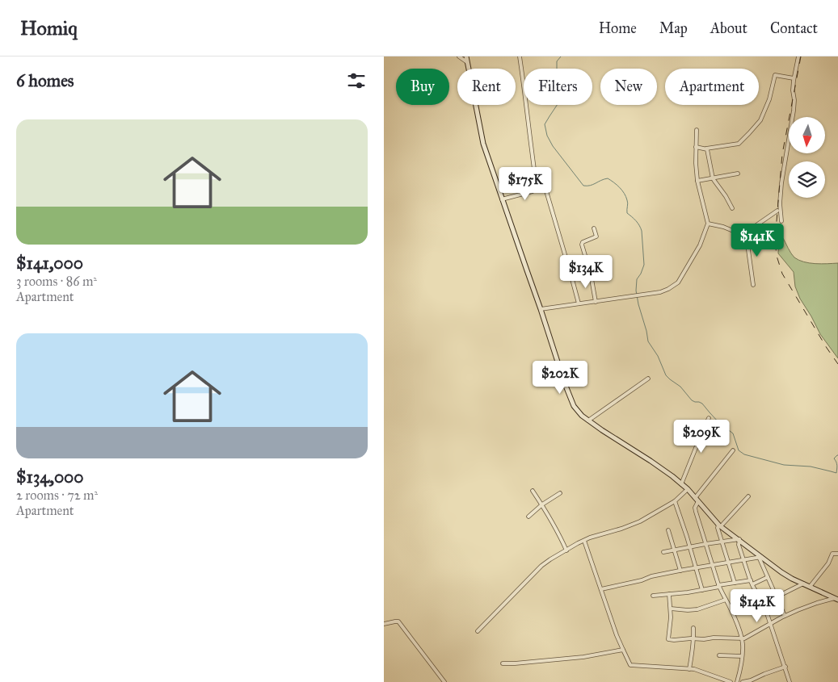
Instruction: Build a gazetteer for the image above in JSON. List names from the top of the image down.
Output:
{
  "north": "bottom",
  "page": {
    "header": "Homiq",
    "nav": [
      "Home",
      "Map",
      "About",
      "Contact"
    ],
    "heading": "6 homes",
    "chip": [
      "Buy",
      "Rent",
      "Filters",
      "New",
      "Apartment"
    ],
    "list": [
      {
        "name": "$141,000",
        "note": "3 rooms · 86 m² · Apartment"
      },
      {
        "name": "$134,000",
        "note": "2 rooms · 72 m² · Apartment"
      }
    ],
    "price": [
      "$175K",
      "$141K",
      "$134K",
      "$202K",
      "$209K",
      "$142K"
    ]
  }
}
